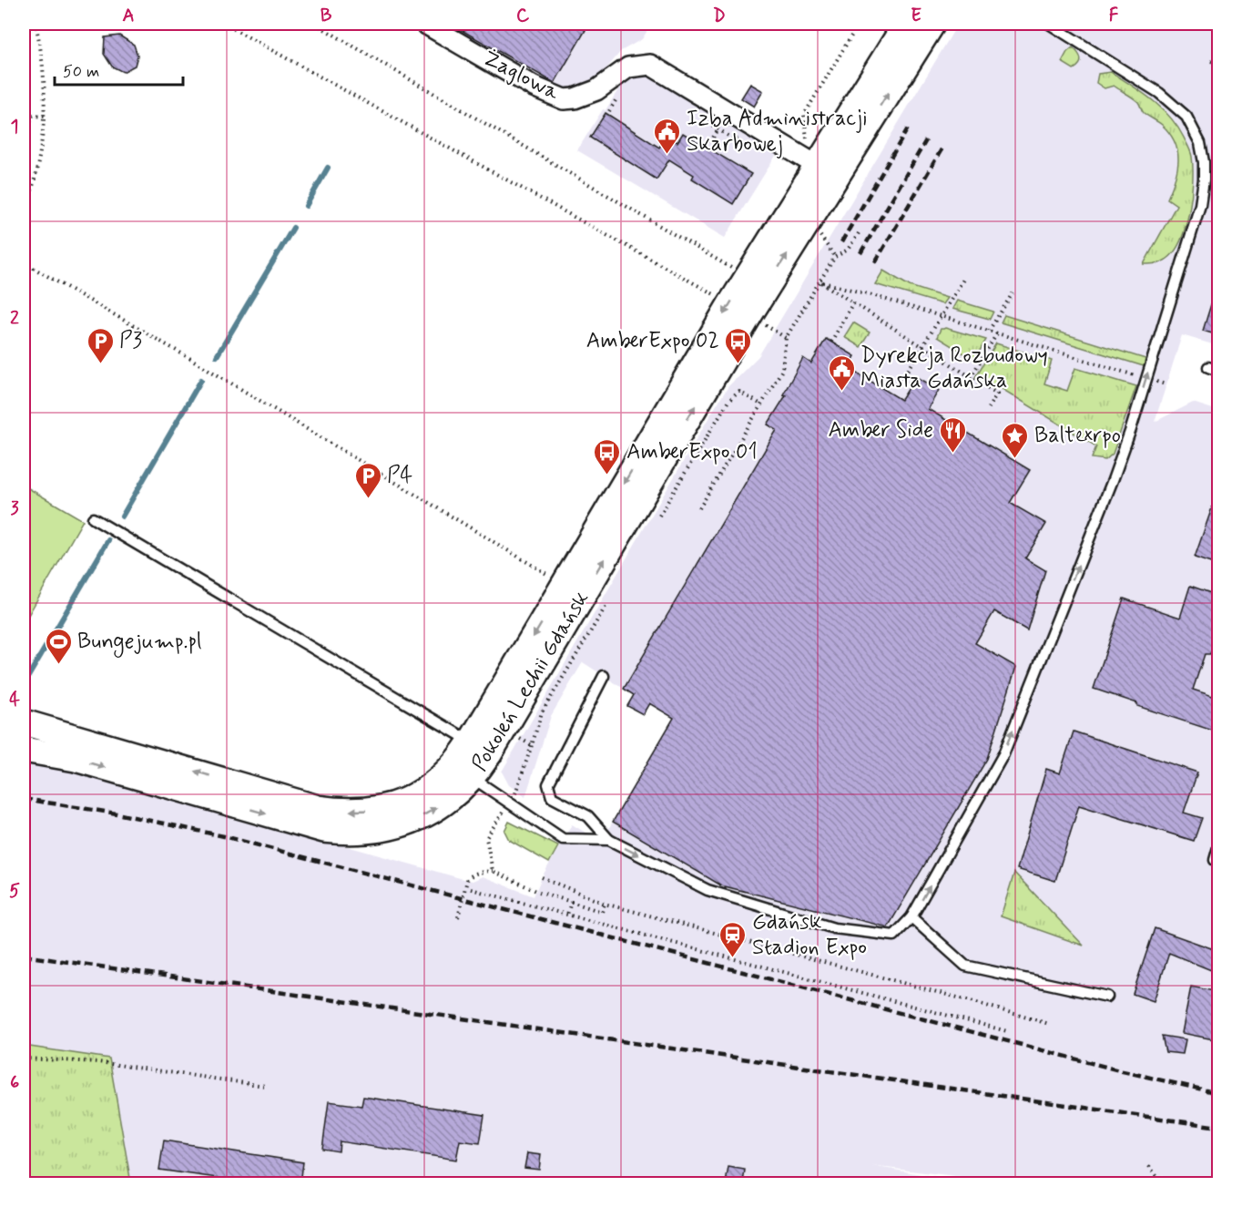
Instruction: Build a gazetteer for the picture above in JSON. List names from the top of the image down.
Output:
{
  "streets": {
    "street": ["Żaglowa", "Pokoleń Lechii Gdańsk"]
  },
  "crossings": [
    ["Żaglowa", "Pokoleń Lechii Gdańsk"]
  ],
  "places": {
    "public building": ["Izba Administracji Skarbowej", "Dyrekcja Rozbudowy Miasta Gdańska"],
    "parking": ["P3", "P4"],
    "bus stop": ["AmberExpo 02", "AmberExpo 01"],
    "restaurant": ["Amber Side"],
    "place": ["Baltexrpo"],
    "sports": ["Bungejump.pl"],
    "station": ["Gdańsk Stadion Expo"]
  },
  "scale_bar": "50 m",
  "grid": {
    "columns": [
      "A",
      "B",
      "C",
      "D",
      "E",
      "F"
    ],
    "rows": [
      "1",
      "2",
      "3",
      "4",
      "5",
      "6"
    ]
  }
}
